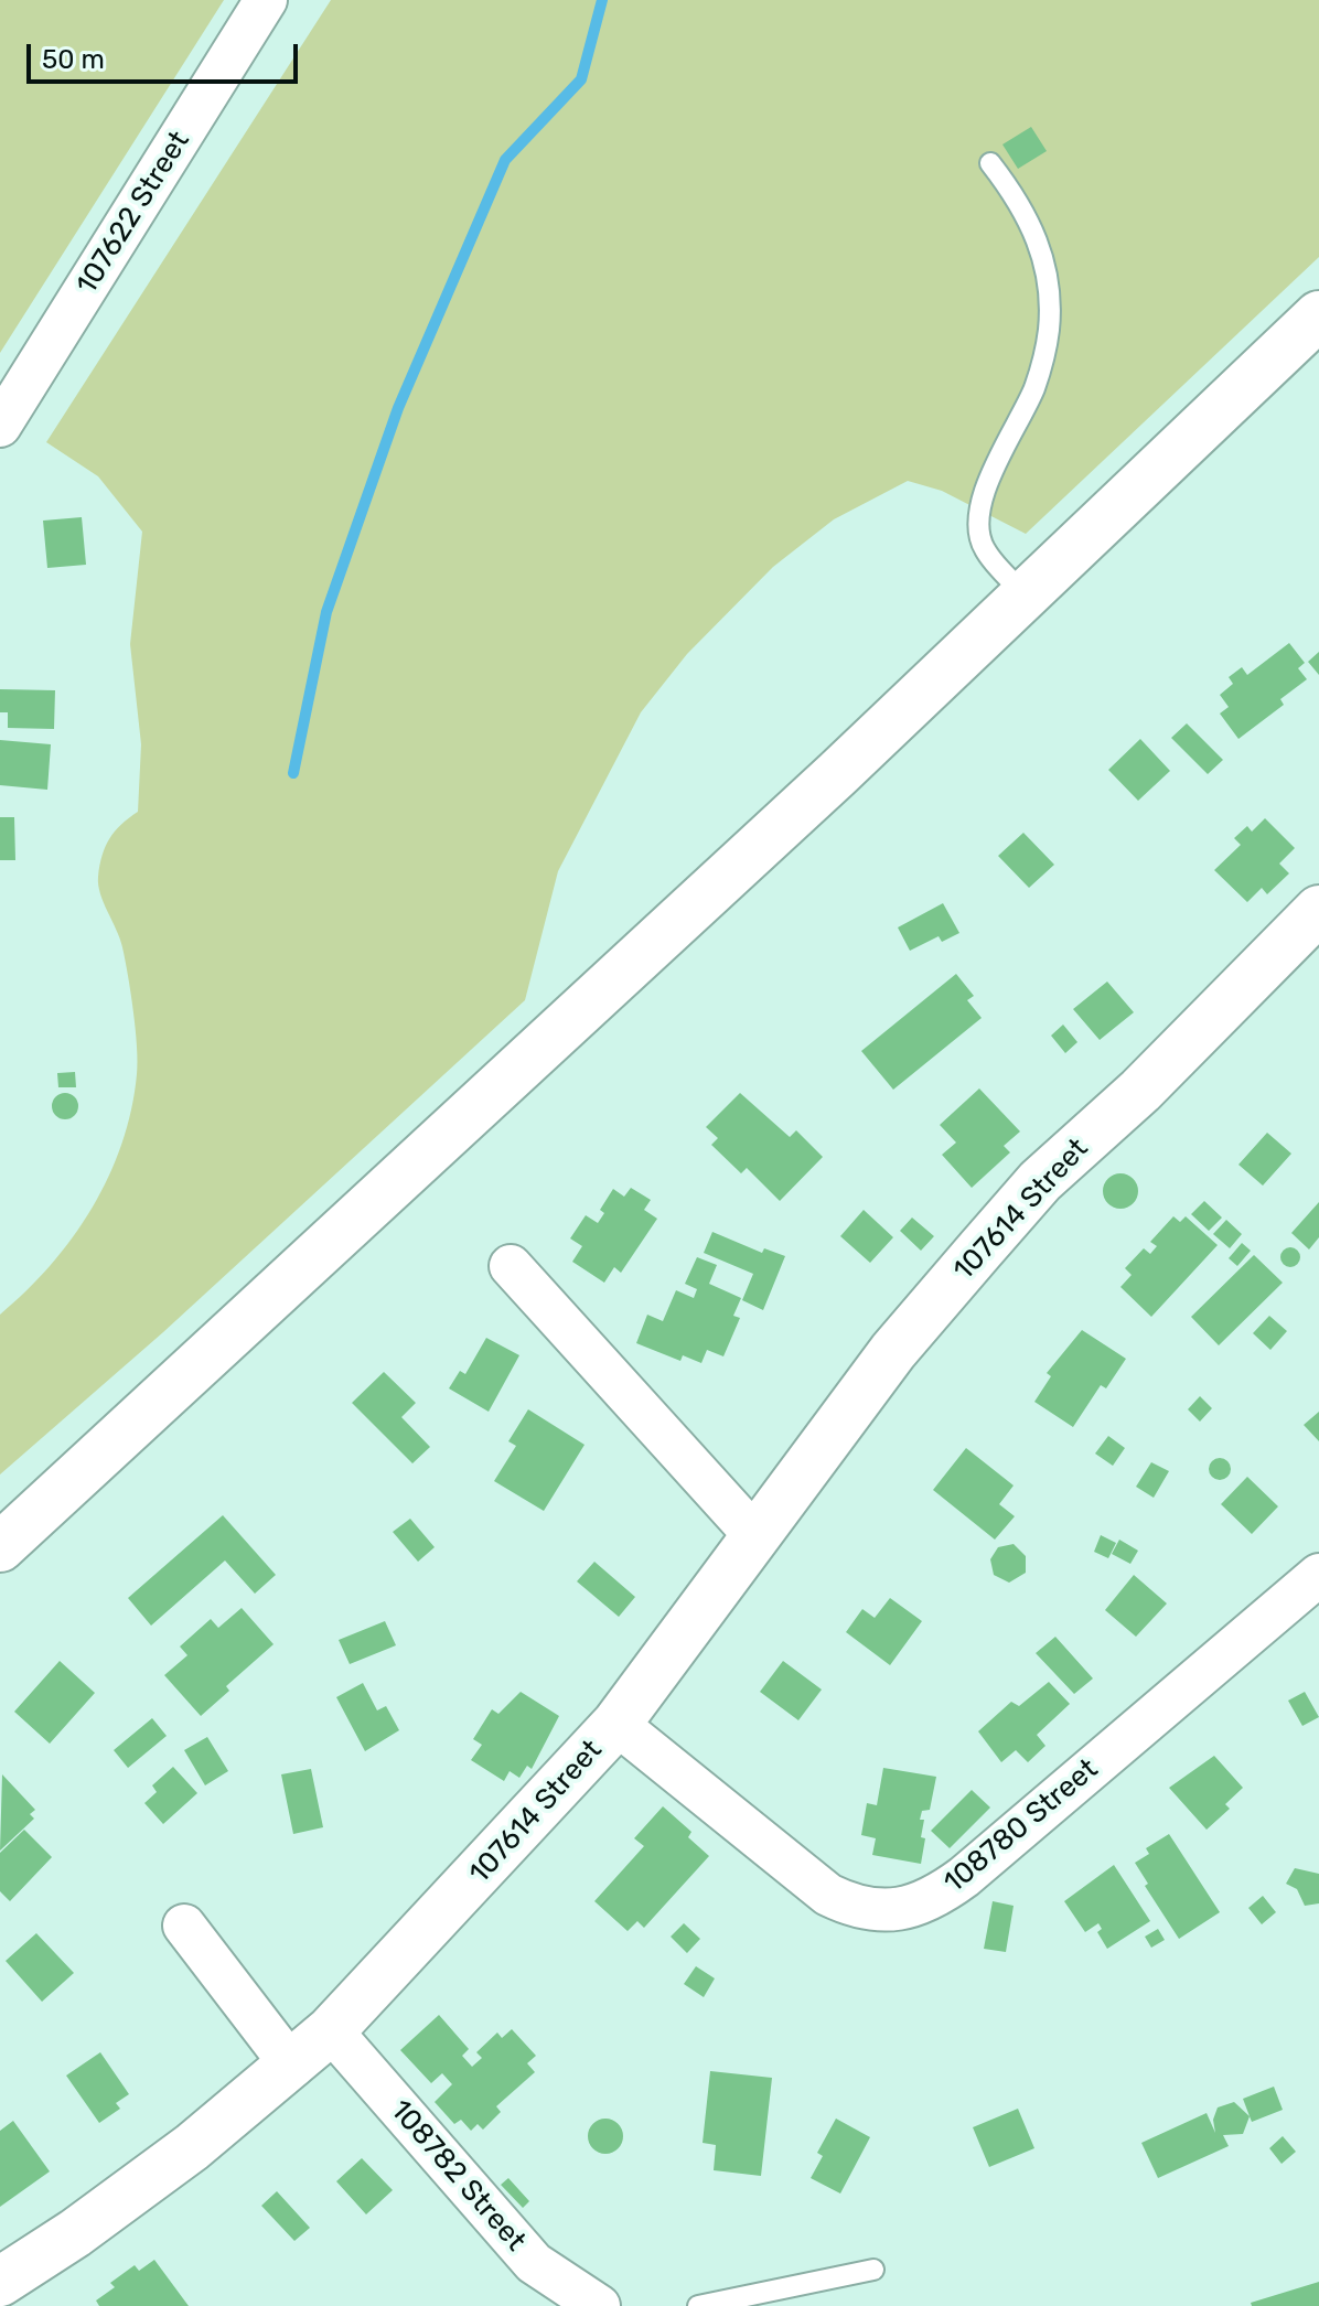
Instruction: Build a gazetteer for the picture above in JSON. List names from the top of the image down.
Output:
{
  "streets": {
    "street": [
      "107622 Street",
      "107614 Street",
      "108780 Street",
      "108782 Street"
    ]
  },
  "crossings": [
    ["107614 Street", "108780 Street"],
    ["107614 Street", "108782 Street"]
  ],
  "scale_bar": "50 m"
}
